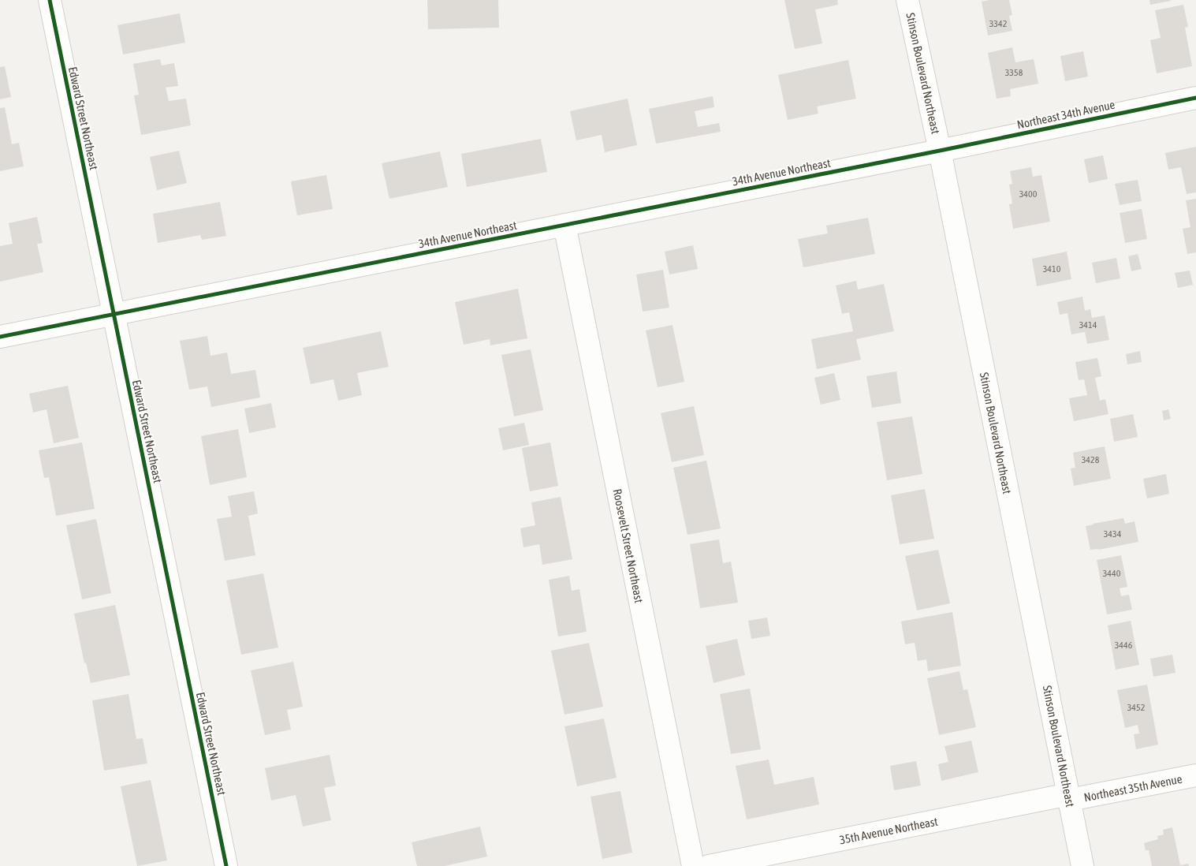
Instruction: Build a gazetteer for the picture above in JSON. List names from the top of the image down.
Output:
{
  "streets": {
    "street": [
      "Stinson Boulevard Northeast",
      "Northeast 34th Avenue",
      "Edward Street Northeast",
      "34th Avenue Northeast",
      "Roosevelt Street Northeast",
      "Northeast 35th Avenue",
      "35th Avenue Northeast"
    ]
  },
  "crossings": [
    ["Stinson Boulevard Northeast", "Northeast 34th Avenue"],
    ["Stinson Boulevard Northeast", "34th Avenue Northeast"],
    ["Stinson Boulevard Northeast", "Northeast 35th Avenue"],
    ["Stinson Boulevard Northeast", "35th Avenue Northeast"],
    ["Northeast 34th Avenue", "34th Avenue Northeast"],
    ["Edward Street Northeast", "34th Avenue Northeast"],
    ["34th Avenue Northeast", "Roosevelt Street Northeast"],
    ["Northeast 35th Avenue", "35th Avenue Northeast"]
  ],
  "house_numbers": [
    "3342",
    "3358",
    "3400",
    "3410",
    "3414",
    "3428",
    "3434",
    "3440",
    "3446",
    "3452"
  ]
}
